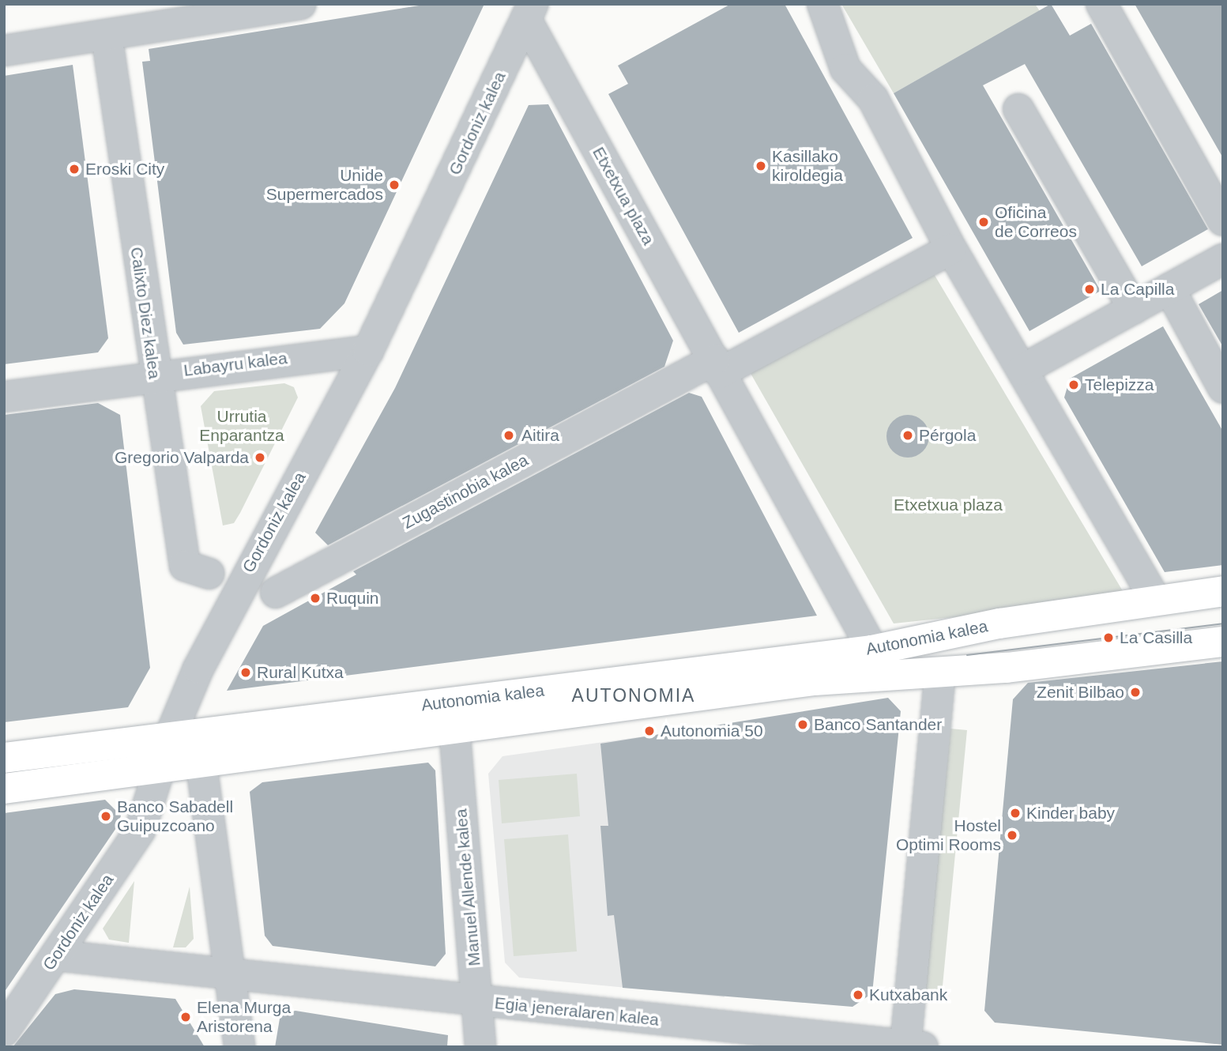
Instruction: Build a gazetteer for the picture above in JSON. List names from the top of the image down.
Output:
{
  "streets": {
    "main road": ["Autonomia kalea"],
    "street": [
      "Gordoniz kalea",
      "Etxetxua plaza",
      "Calixto Diez kalea",
      "Labayru kalea",
      "Zugastinobia kalea",
      "Manuel Allende kalea",
      "Egia jeneralaren kalea"
    ]
  },
  "crossings": [
    ["Gordoniz kalea", "Etxetxua plaza"],
    ["Gordoniz kalea", "Labayru kalea"],
    ["Gordoniz kalea", "Autonomia kalea"],
    ["Gordoniz kalea", "Egia jeneralaren kalea"],
    ["Etxetxua plaza", "Zugastinobia kalea"],
    ["Etxetxua plaza", "Autonomia kalea"],
    ["Calixto Diez kalea", "Labayru kalea"],
    ["Autonomia kalea", "Manuel Allende kalea"],
    ["Manuel Allende kalea", "Egia jeneralaren kalea"]
  ],
  "districts": ["AUTONOMIA"],
  "parks": ["Urrutia Enparantza", "Etxetxua plaza"],
  "places": [
    "Kasillako kiroldegia",
    "Eroski City",
    "Unide Supermercados",
    "Oficina de Correos",
    "La Capilla",
    "Telepizza",
    "Aitira",
    "Pérgola",
    "Gregorio Valparda",
    "Ruquin",
    "La Casilla",
    "Rural Kutxa",
    "Zenit Bilbao",
    "Banco Santander",
    "Autonomia 50",
    "Kinder baby",
    "Banco Sabadell Guipuzcoano",
    "Hostel Optimi Rooms",
    "Kutxabank",
    "Elena Murga Aristorena"
  ]
}
